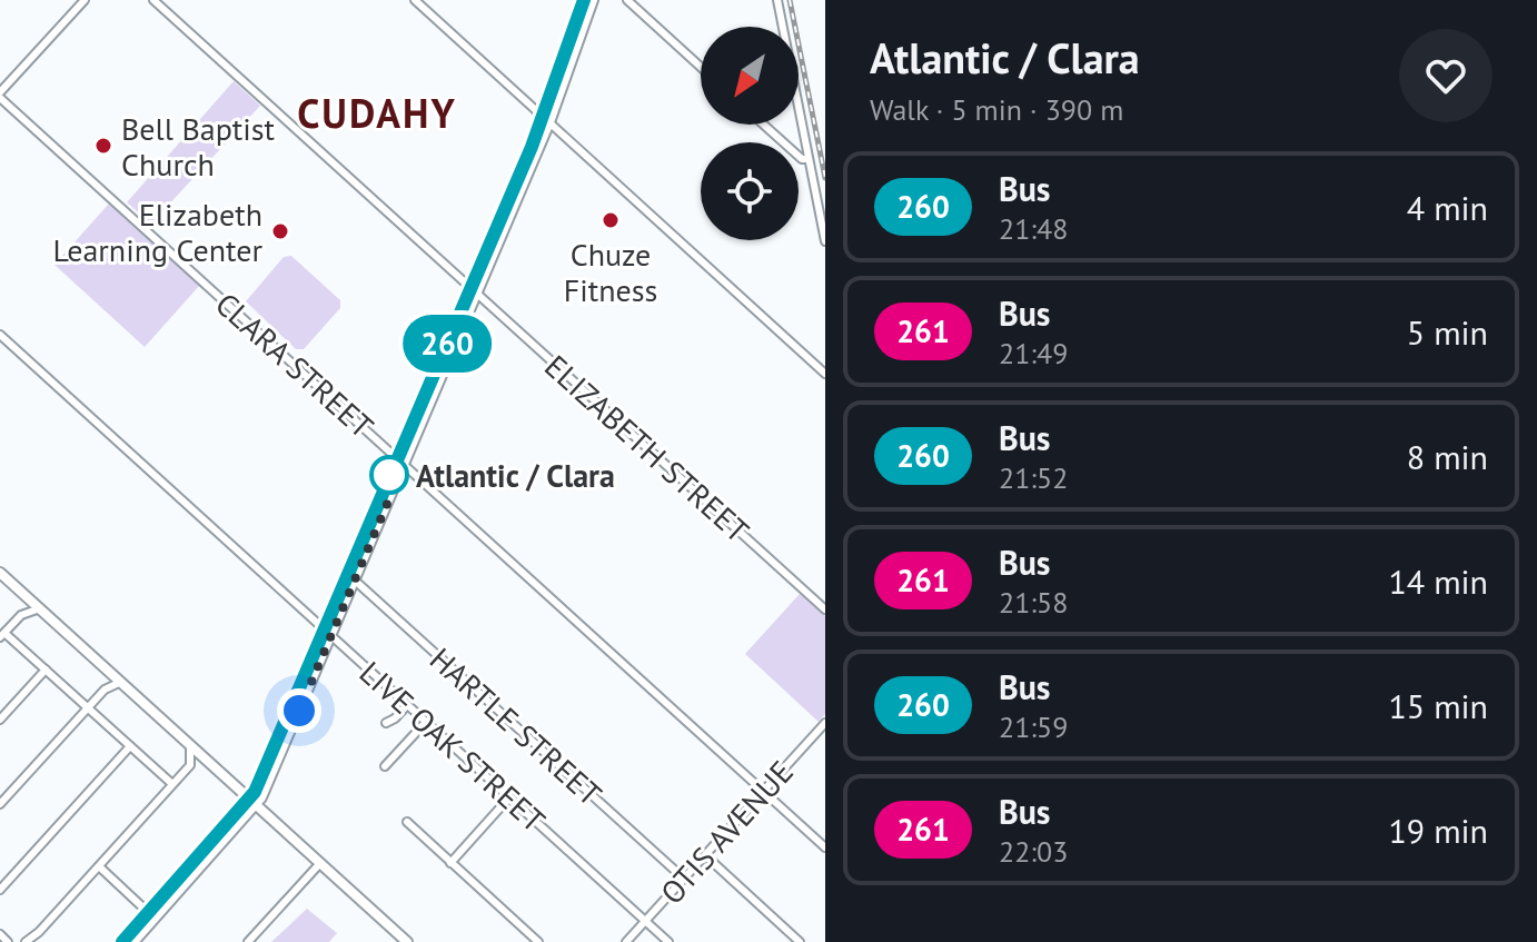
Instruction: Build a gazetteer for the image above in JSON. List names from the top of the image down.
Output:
{
  "streets": {
    "street": [
      "CLARA STREET",
      "ELIZABETH STREET",
      "HARTLE STREET",
      "LIVE OAK STREET",
      "OTIS AVENUE"
    ]
  },
  "crossings": [
    ["CLARA STREET", "OTIS AVENUE"],
    ["HARTLE STREET", "OTIS AVENUE"],
    ["LIVE OAK STREET", "OTIS AVENUE"]
  ],
  "districts": ["CUDAHY"],
  "places": [
    "Bell Baptist Church",
    "Chuze Fitness",
    "Elizabeth Learning Center",
    "Atlantic / Clara"
  ],
  "lines": ["bus line 260"],
  "north": "bottom left",
  "page": {
    "on_map": "260",
    "heading": ["Atlantic / Clara", "Walk · 5 min · 390 m"],
    "list": [
      {
        "mark": "260",
        "name": "Bus",
        "note": "21:48",
        "value": "4 min"
      },
      {
        "mark": "261",
        "name": "Bus",
        "note": "21:49",
        "value": "5 min"
      },
      {
        "mark": "260",
        "name": "Bus",
        "note": "21:52",
        "value": "8 min"
      },
      {
        "mark": "261",
        "name": "Bus",
        "note": "21:58",
        "value": "14 min"
      },
      {
        "mark": "260",
        "name": "Bus",
        "note": "21:59",
        "value": "15 min"
      },
      {
        "mark": "261",
        "name": "Bus",
        "note": "22:03",
        "value": "19 min"
      }
    ]
  }
}
